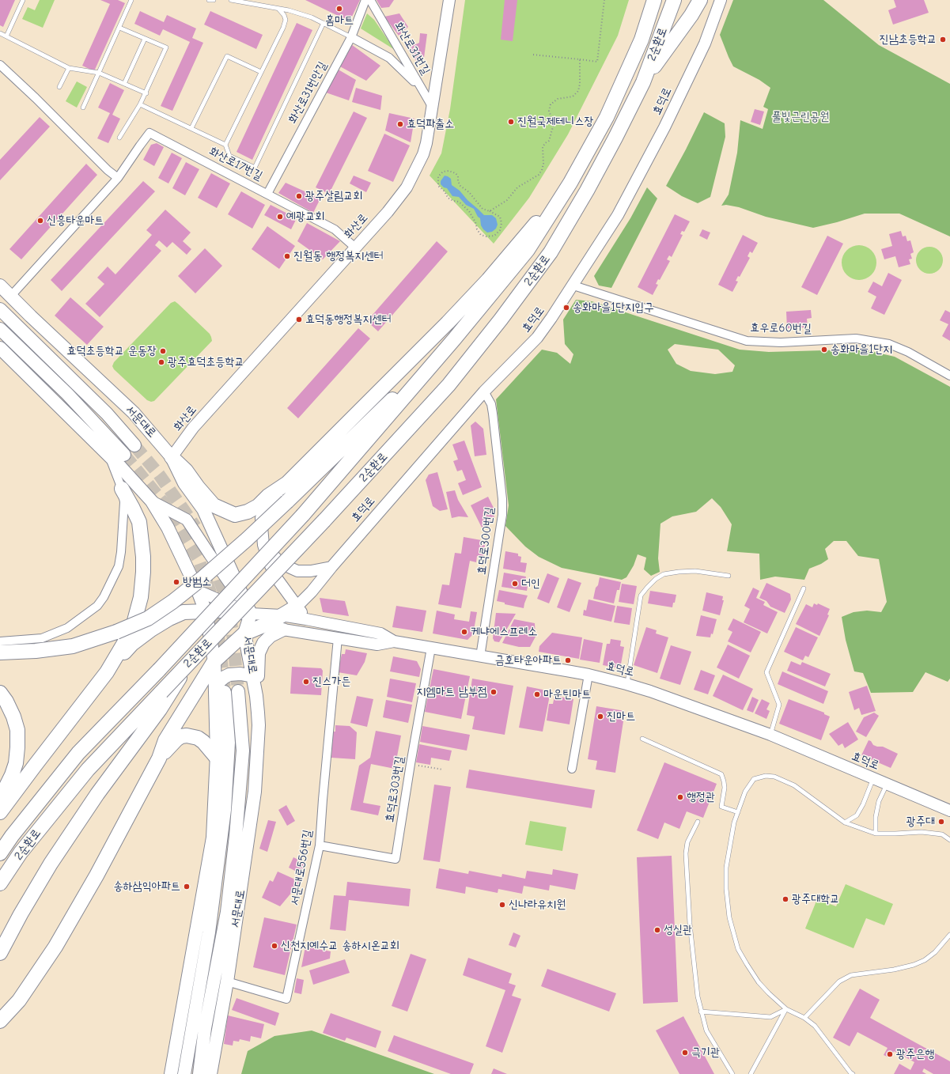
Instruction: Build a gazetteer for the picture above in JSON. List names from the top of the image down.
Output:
{
  "streets": {
    "highway": ["2순환로"],
    "main road": ["효덕로", "화산로", "서문대로"],
    "street": [
      "화산로31번길",
      "화산로31번안길",
      "화산로17번길",
      "효우로60번길",
      "효덕로300번길",
      "효덕로303번길",
      "서문대로556번길"
    ]
  },
  "crossings": [
    ["화산로31번길", "화산로"],
    ["화산로31번안길", "화산로17번길"],
    ["효덕로", "효우로60번길"],
    ["효덕로", "서문대로"],
    ["효덕로", "효덕로300번길"],
    ["효덕로", "효덕로303번길"],
    ["효덕로", "서문대로556번길"],
    ["화산로17번길", "화산로"],
    ["화산로17번길", "서문대로"],
    ["화산로", "서문대로"],
    ["서문대로", "서문대로556번길"],
    ["효덕로303번길", "서문대로556번길"]
  ],
  "parks": ["풀빛근린공원"],
  "places": [
    "홈마트",
    "진남초등학교",
    "진월국제테니스장",
    "효덕파출소",
    "광주살림교회",
    "예광교회",
    "신흥타운마트",
    "진월동 행정복지센터",
    "송화마을1단지입구",
    "효덕동행정복지센터",
    "송화마을1단지",
    "효덕초등학교 운동장",
    "광주효덕초등학교",
    "방범소",
    "더인",
    "케냐에스프레소",
    "금호타운아파트",
    "진스가든",
    "지엠마트 남부점",
    "마운틴마트",
    "진마트",
    "행정관",
    "광주대",
    "송하삼익아파트",
    "광주대학교",
    "신나라유치원",
    "성실관",
    "신천지예수교 송하시온교회",
    "극기관",
    "광주은행"
  ]
}
